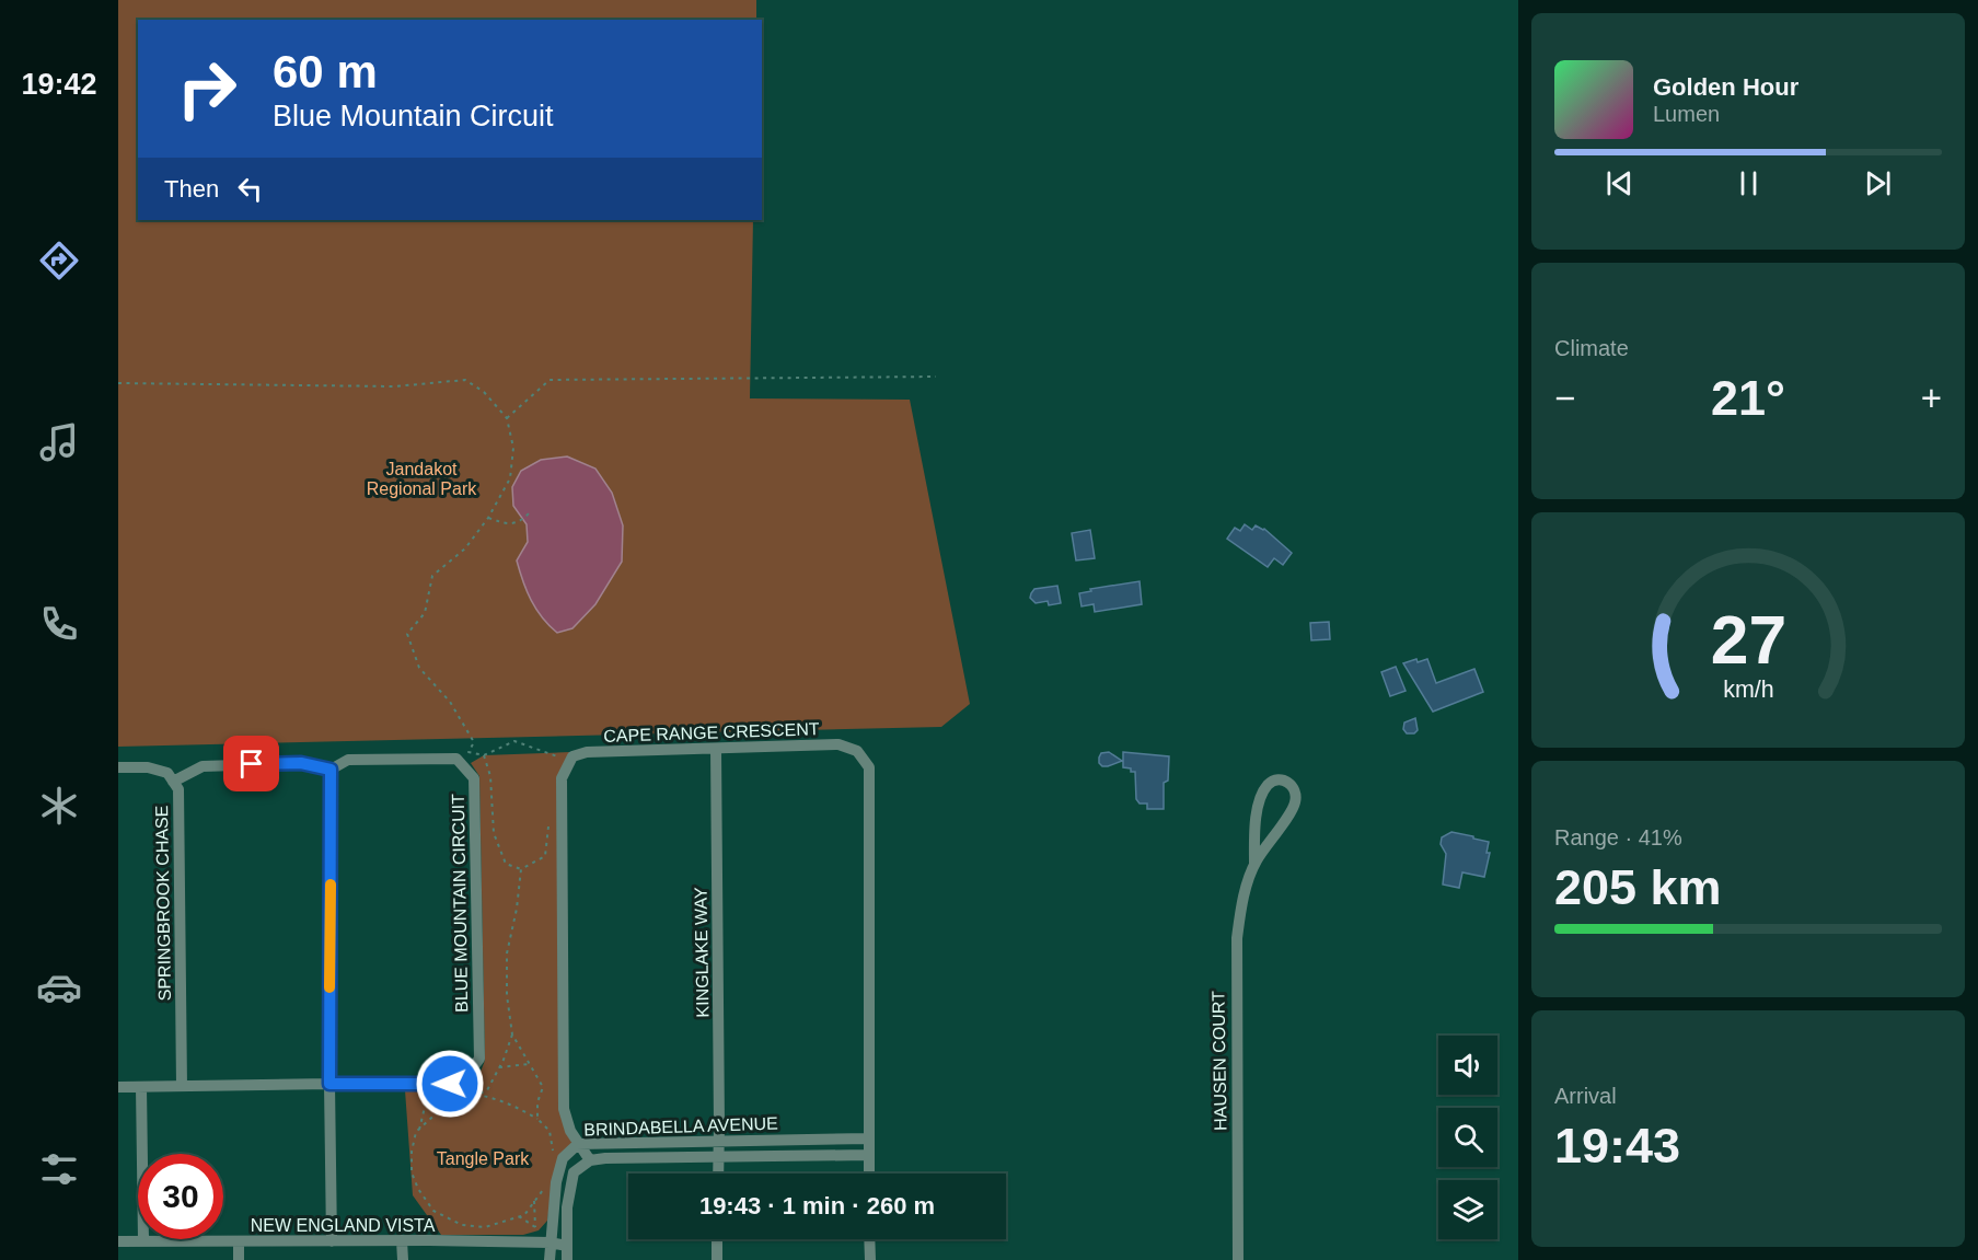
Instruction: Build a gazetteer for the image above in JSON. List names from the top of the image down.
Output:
{
  "streets": {
    "street": [
      "CAPE RANGE CRESCENT",
      "SPRINGBROOK CHASE",
      "BLUE MOUNTAIN CIRCUIT",
      "KINGLAKE WAY",
      "HAUSEN COURT",
      "BRINDABELLA AVENUE",
      "NEW ENGLAND VISTA"
    ]
  },
  "crossings": [
    ["CAPE RANGE CRESCENT", "KINGLAKE WAY"],
    ["CAPE RANGE CRESCENT", "BRINDABELLA AVENUE"],
    ["SPRINGBROOK CHASE", "BLUE MOUNTAIN CIRCUIT"],
    ["KINGLAKE WAY", "BRINDABELLA AVENUE"],
    ["BRINDABELLA AVENUE", "NEW ENGLAND VISTA"]
  ],
  "parks": ["Jandakot Regional Park", "Tangle Park"],
  "page": {
    "tabs": "19:42",
    "turn": ["60 m", "Blue Mountain Circuit"],
    "song": ["Golden Hour", "Lumen"],
    "then": "Then",
    "tile": [
      "Climate",
      ["Range · 41%", "205 km"],
      ["Arrival", "19:43"]
    ],
    "heat": ["−", "21°", "+"],
    "limit": "30",
    "trip": "19:43 · 1 min · 260 m",
    "gauge": ["27", "km/h"]
  }
}
